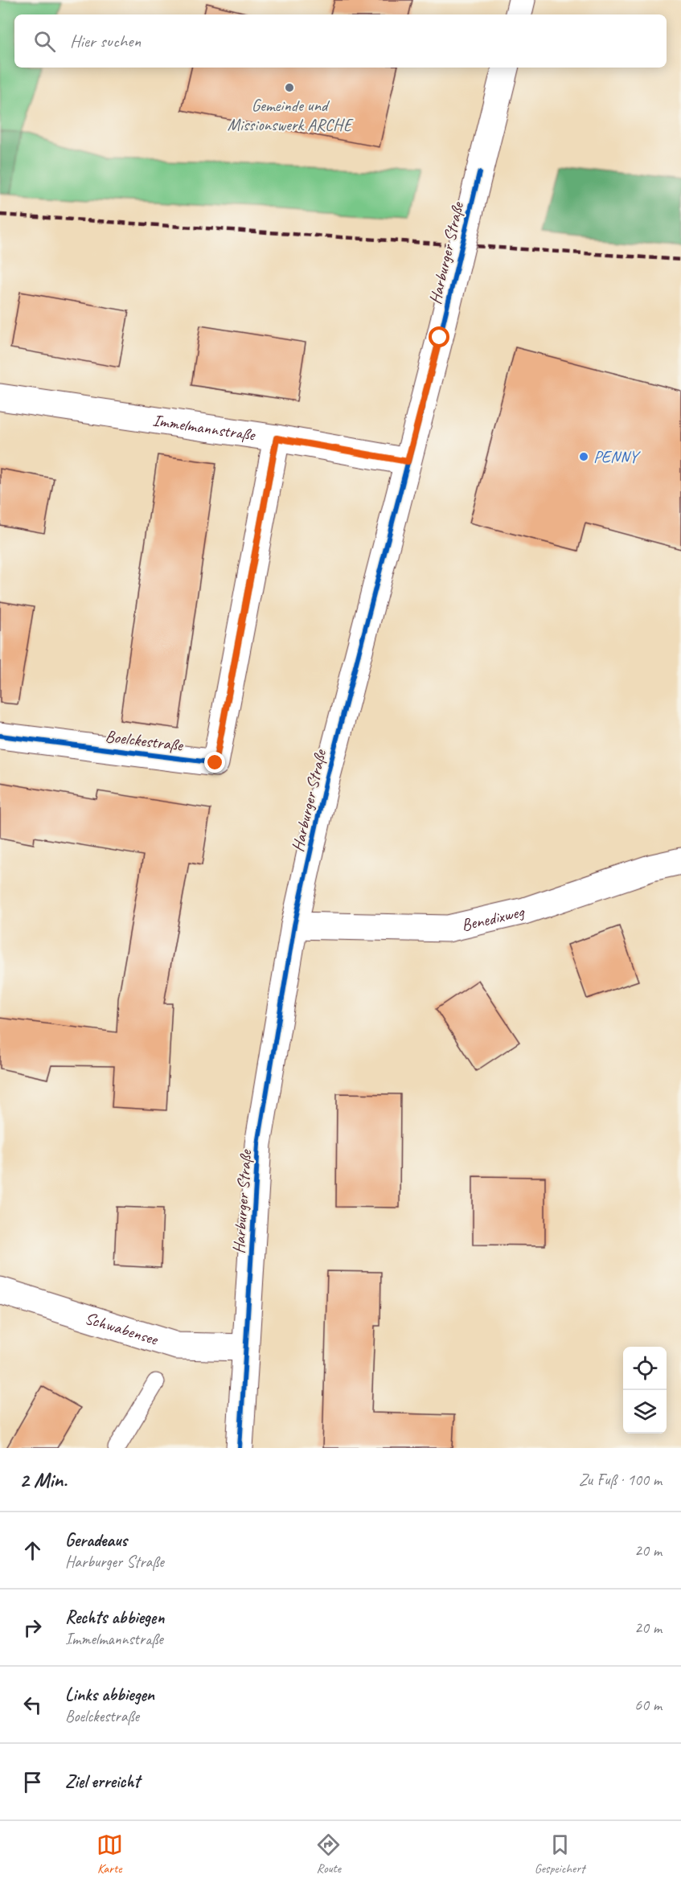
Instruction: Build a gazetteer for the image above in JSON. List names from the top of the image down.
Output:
{
  "streets": {
    "street": [
      "Harburger Straße",
      "Immelmannstraße",
      "Boelckestraße",
      "Benedixweg",
      "Schwabensee"
    ]
  },
  "crossings": [
    ["Harburger Straße", "Immelmannstraße"],
    ["Harburger Straße", "Benedixweg"],
    ["Harburger Straße", "Schwabensee"],
    ["Immelmannstraße", "Boelckestraße"]
  ],
  "places": ["Gemeinde und Missionswerk ARCHE", "PENNY"],
  "page": {
    "search": "Hier suchen",
    "heading": ["2 Min.", "Zu Fuß · 100 m"],
    "list": [
      ["Geradeaus", "Harburger Straße", "20 m"],
      ["Rechts abbiegen", "Immelmannstraße", "20 m"],
      ["Links abbiegen", "Boelckestraße", "60 m"],
      "Ziel erreicht"
    ],
    "nav": ["Karte", "Route", "Gespeichert"]
  }
}
